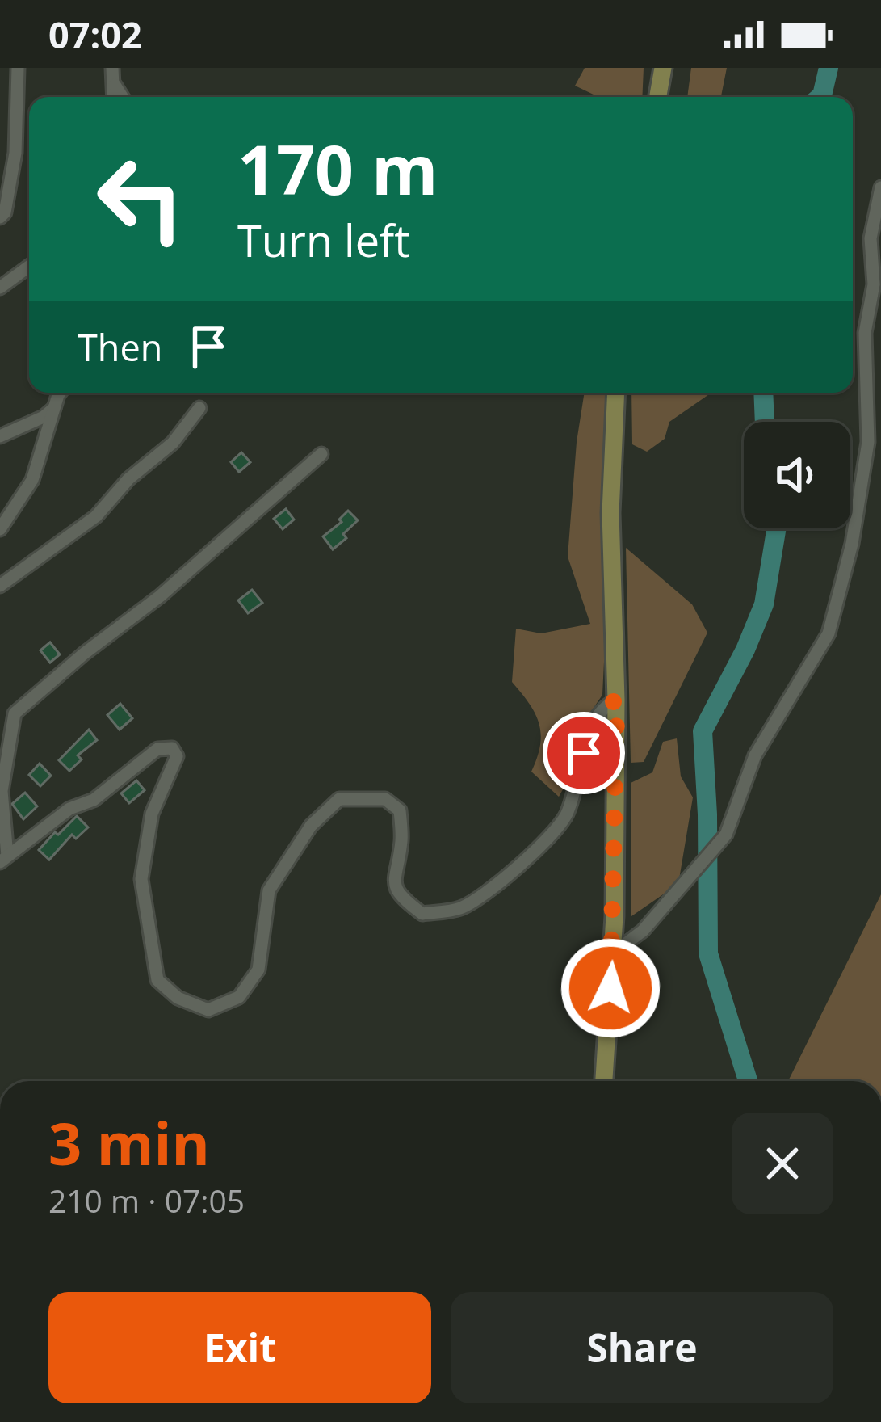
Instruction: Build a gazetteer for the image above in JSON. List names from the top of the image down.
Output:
{
  "page": {
    "status": "07:02",
    "turn": ["170 m", "Turn left"],
    "then": "Then",
    "heading": ["3 min", "210 m · 07:05"],
    "buttons": ["Exit", "Share"]
  }
}
